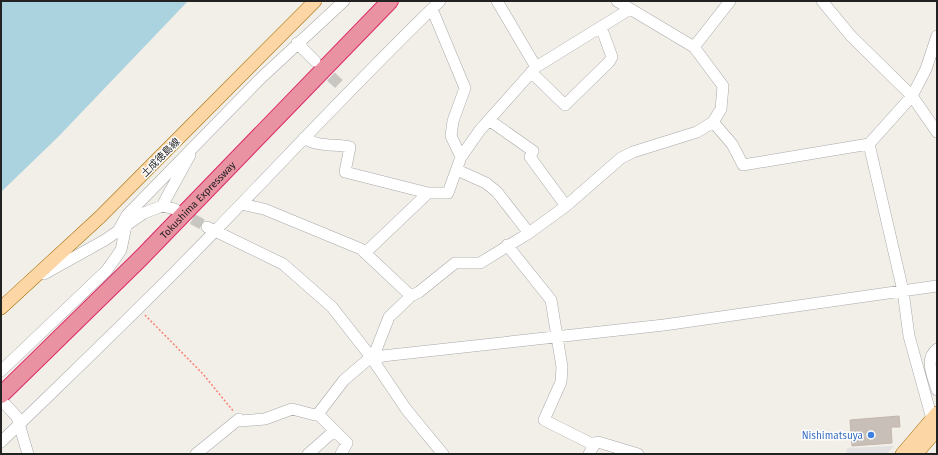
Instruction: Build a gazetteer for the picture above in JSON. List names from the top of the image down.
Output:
{
  "streets": {
    "highway": ["Tokushima Expressway"],
    "main road": ["土成徳島線"]
  },
  "places": ["Nishimatsuya"]
}
